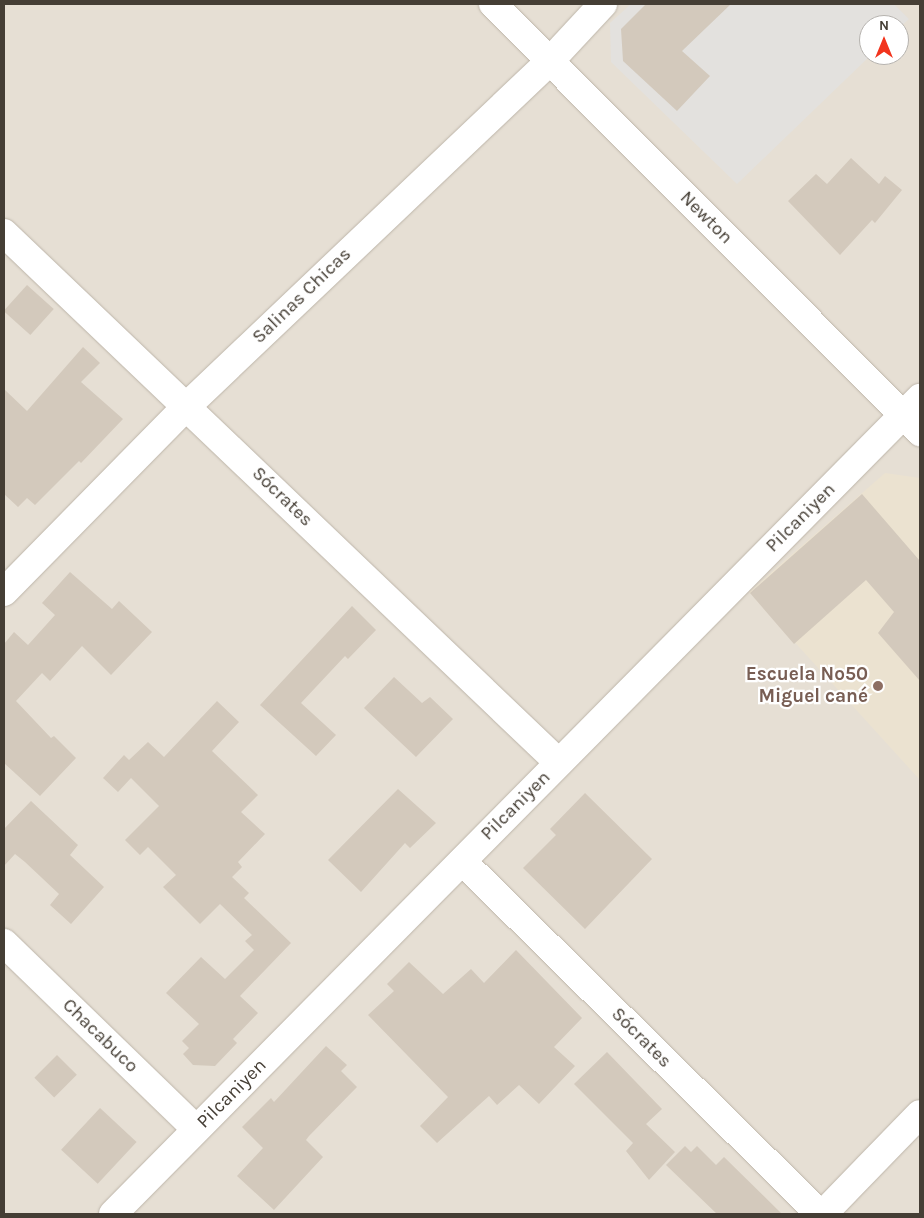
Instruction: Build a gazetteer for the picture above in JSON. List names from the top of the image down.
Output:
{
  "streets": {
    "street": [
      "Newton",
      "Salinas Chicas",
      "Sócrates",
      "Pilcaniyen",
      "Chacabuco"
    ]
  },
  "crossings": [
    ["Newton", "Salinas Chicas"],
    ["Newton", "Pilcaniyen"],
    ["Salinas Chicas", "Sócrates"],
    ["Sócrates", "Pilcaniyen"],
    ["Pilcaniyen", "Chacabuco"]
  ],
  "places": ["Escuela Nº50 Miguel cané"],
  "north": "top"
}
